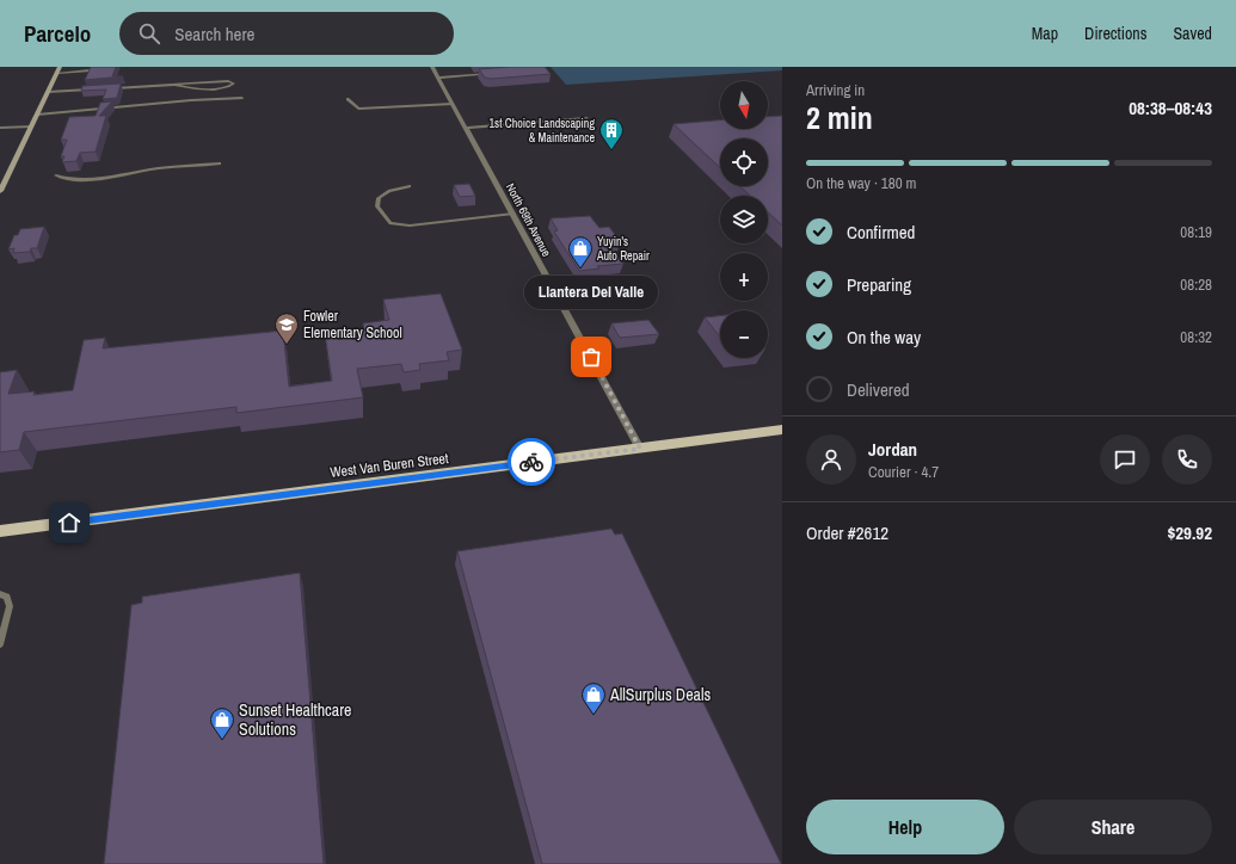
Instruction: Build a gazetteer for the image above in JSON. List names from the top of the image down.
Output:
{
  "streets": {
    "main road": ["West Van Buren Street"],
    "street": ["North 69th Avenue"]
  },
  "crossings": [
    ["North 69th Avenue", "West Van Buren Street"]
  ],
  "places": {
    "building": ["1st Choice Landscaping & Maintenance"],
    "shop": ["Yuyin's Auto Repair", "AllSurplus Deals", "Sunset Healthcare Solutions"],
    "school or university": ["Fowler Elementary School"],
    "other": ["Llantera Del Valle"]
  },
  "north": "bottom",
  "page": {
    "header": "Parcelo",
    "search": "Search here",
    "nav": ["Map", "Directions", "Saved"],
    "heading": ["2 min", "Arriving in", "08:38–08:43"],
    "panel": [
      "Jordan",
      "Courier · 4.7",
      "Order #2612",
      "$29.92"
    ],
    "map_buttons": ["+", "−"],
    "bar": "On the way · 180 m",
    "list": [
      ["Confirmed", "08:19"],
      ["Preparing", "08:28"],
      ["On the way", "08:32"],
      "Delivered"
    ],
    "bubble": "Llantera Del Valle",
    "buttons": ["Help", "Share"]
  }
}
